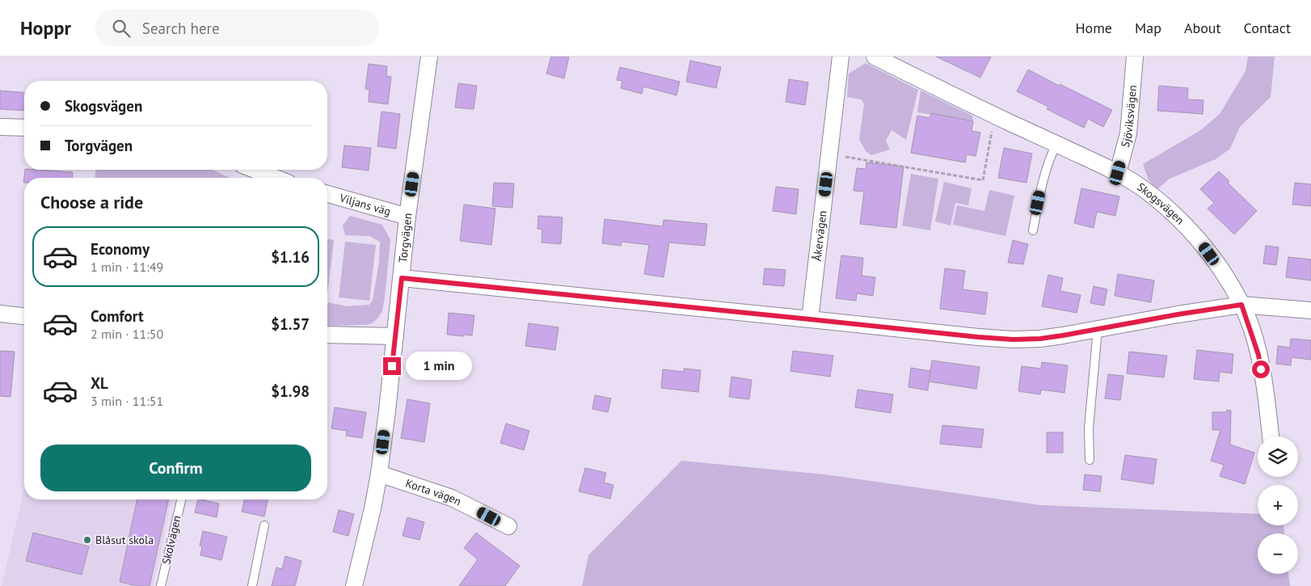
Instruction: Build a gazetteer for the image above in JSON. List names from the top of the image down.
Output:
{
  "streets": {
    "street": [
      "Sjöviksvägen",
      "Viljans väg",
      "Skogsvägen",
      "Åkervägen",
      "Torgvägen",
      "Korta vägen"
    ],
    "lane": ["Skolvägen"]
  },
  "crossings": [
    ["Sjöviksvägen", "Skogsvägen"],
    ["Viljans väg", "Torgvägen"],
    ["Torgvägen", "Korta vägen"]
  ],
  "places": ["Blåsut skola"],
  "page": {
    "header": "Hoppr",
    "search": "Search here",
    "nav": [
      "Home",
      "Map",
      "About",
      "Contact"
    ],
    "banner": ["Skogsvägen", "Torgvägen"],
    "heading": "Choose a ride",
    "list": [
      {
        "name": "Economy",
        "note": "1 min · 11:49",
        "value": "$1.16"
      },
      {
        "name": "Comfort",
        "note": "2 min · 11:50",
        "value": "$1.57"
      },
      {
        "name": "XL",
        "note": "3 min · 11:51",
        "value": "$1.98"
      }
    ],
    "bubble": "1 min",
    "map_buttons": ["+", "−"],
    "buttons": "Confirm"
  }
}
